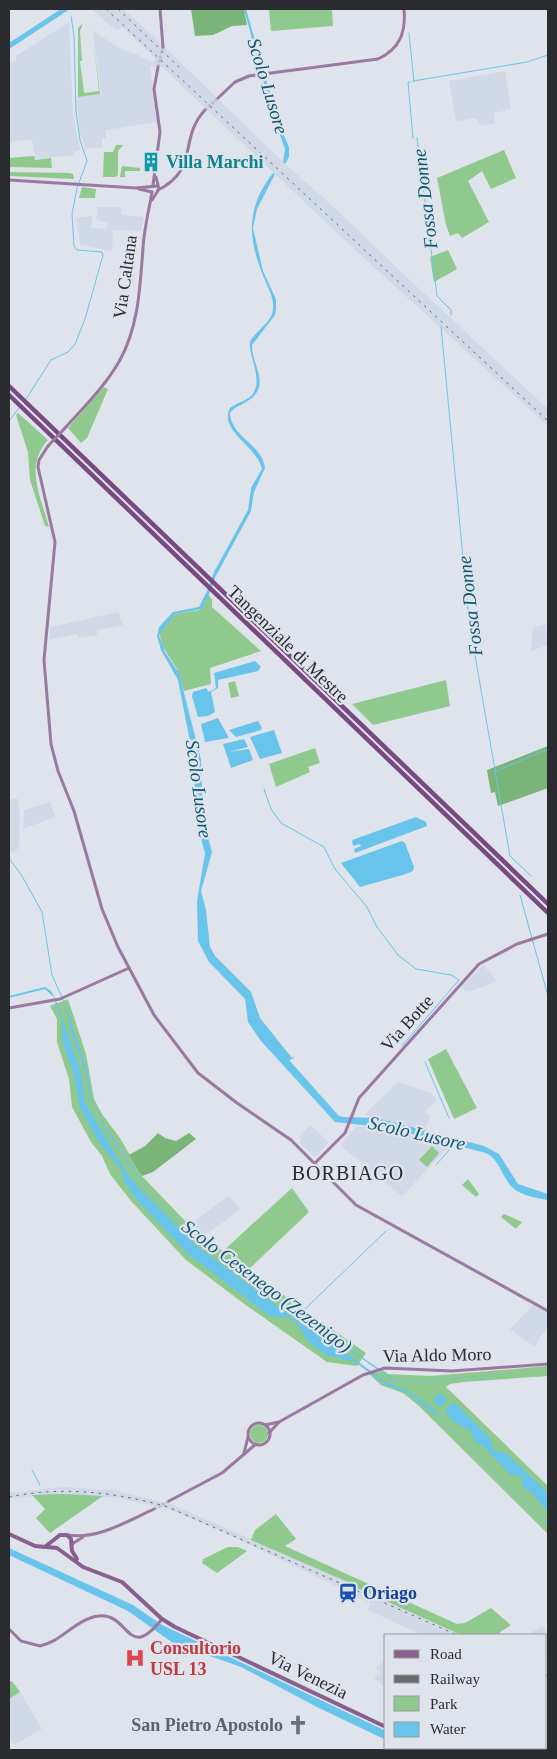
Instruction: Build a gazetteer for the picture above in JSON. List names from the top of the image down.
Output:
{
  "streets": {
    "highway": ["Tangenziale di Mestre"],
    "main road": [
      "Via Caltana",
      "Via Botte",
      "Via Aldo Moro",
      "Via Venezia"
    ]
  },
  "districts": ["BORBIAGO"],
  "water": ["Scolo Lusore", "Fossa Donne", "Scolo Cesenego (Zezenigo)"],
  "places": {
    "building": ["Villa Marchi"],
    "station": ["Oriago"],
    "hospital": ["Consultorio USL 13"],
    "church": ["San Pietro Apostolo"]
  },
  "legend": [
    "Road",
    "Railway",
    "Park",
    "Water"
  ]
}
